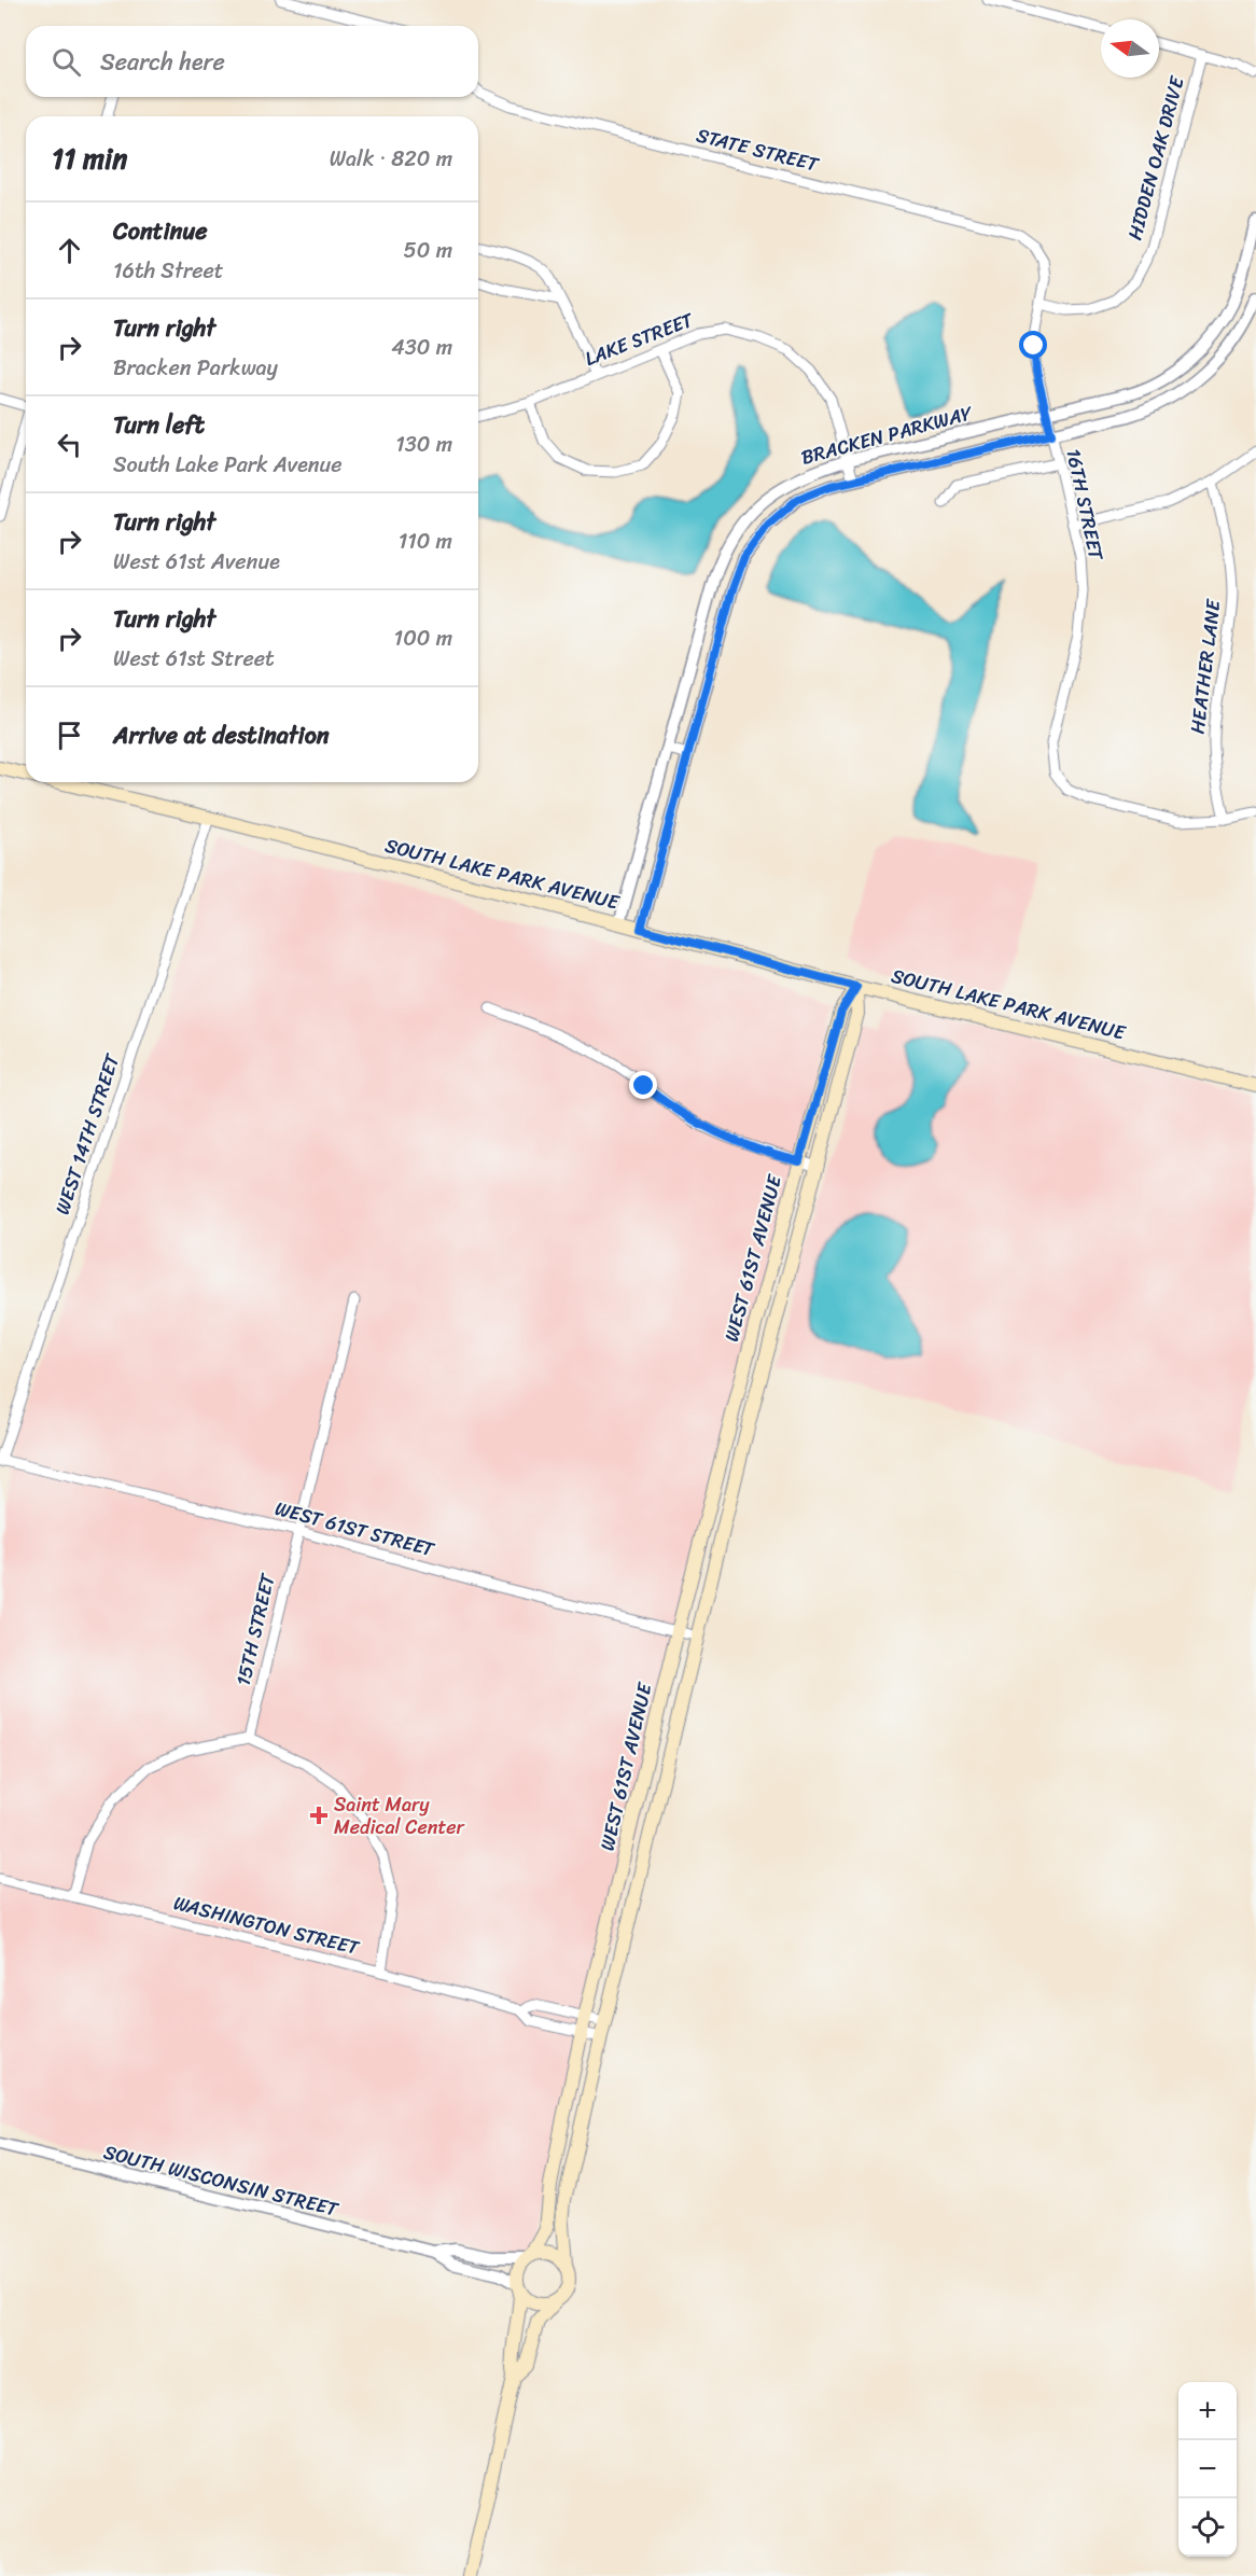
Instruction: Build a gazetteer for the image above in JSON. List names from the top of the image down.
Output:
{
  "streets": {
    "main road": ["SOUTH LAKE PARK AVENUE", "WEST 61ST AVENUE"],
    "street": [
      "STATE STREET",
      "HIDDEN OAK DRIVE",
      "LAKE STREET",
      "BRACKEN PARKWAY",
      "16TH STREET",
      "HEATHER LANE",
      "WEST 14TH STREET",
      "WEST 61ST STREET",
      "15TH STREET",
      "WASHINGTON STREET",
      "SOUTH WISCONSIN STREET"
    ]
  },
  "crossings": [
    ["STATE STREET", "16TH STREET"],
    ["HIDDEN OAK DRIVE", "16TH STREET"],
    ["LAKE STREET", "BRACKEN PARKWAY"],
    ["BRACKEN PARKWAY", "16TH STREET"],
    ["BRACKEN PARKWAY", "SOUTH LAKE PARK AVENUE"],
    ["16TH STREET", "HEATHER LANE"],
    ["SOUTH LAKE PARK AVENUE", "WEST 14TH STREET"],
    ["SOUTH LAKE PARK AVENUE", "WEST 61ST AVENUE"],
    ["WEST 14TH STREET", "WEST 61ST STREET"],
    ["WEST 61ST AVENUE", "WEST 61ST STREET"],
    ["WEST 61ST AVENUE", "WASHINGTON STREET"],
    ["WEST 61ST AVENUE", "SOUTH WISCONSIN STREET"],
    ["WEST 61ST STREET", "15TH STREET"]
  ],
  "places": {
    "health": ["Saint Mary Medical Center"]
  },
  "north": "left",
  "page": {
    "search": "Search here",
    "heading": ["11 min", "Walk · 820 m"],
    "list": [
      ["Continue", "16th Street", "50 m"],
      ["Turn right", "Bracken Parkway", "430 m"],
      ["Turn left", "South Lake Park Avenue", "130 m"],
      ["Turn right", "West 61st Avenue", "110 m"],
      ["Turn right", "West 61st Street", "100 m"],
      "Arrive at destination"
    ],
    "map_buttons": ["+", "−"]
  }
}
